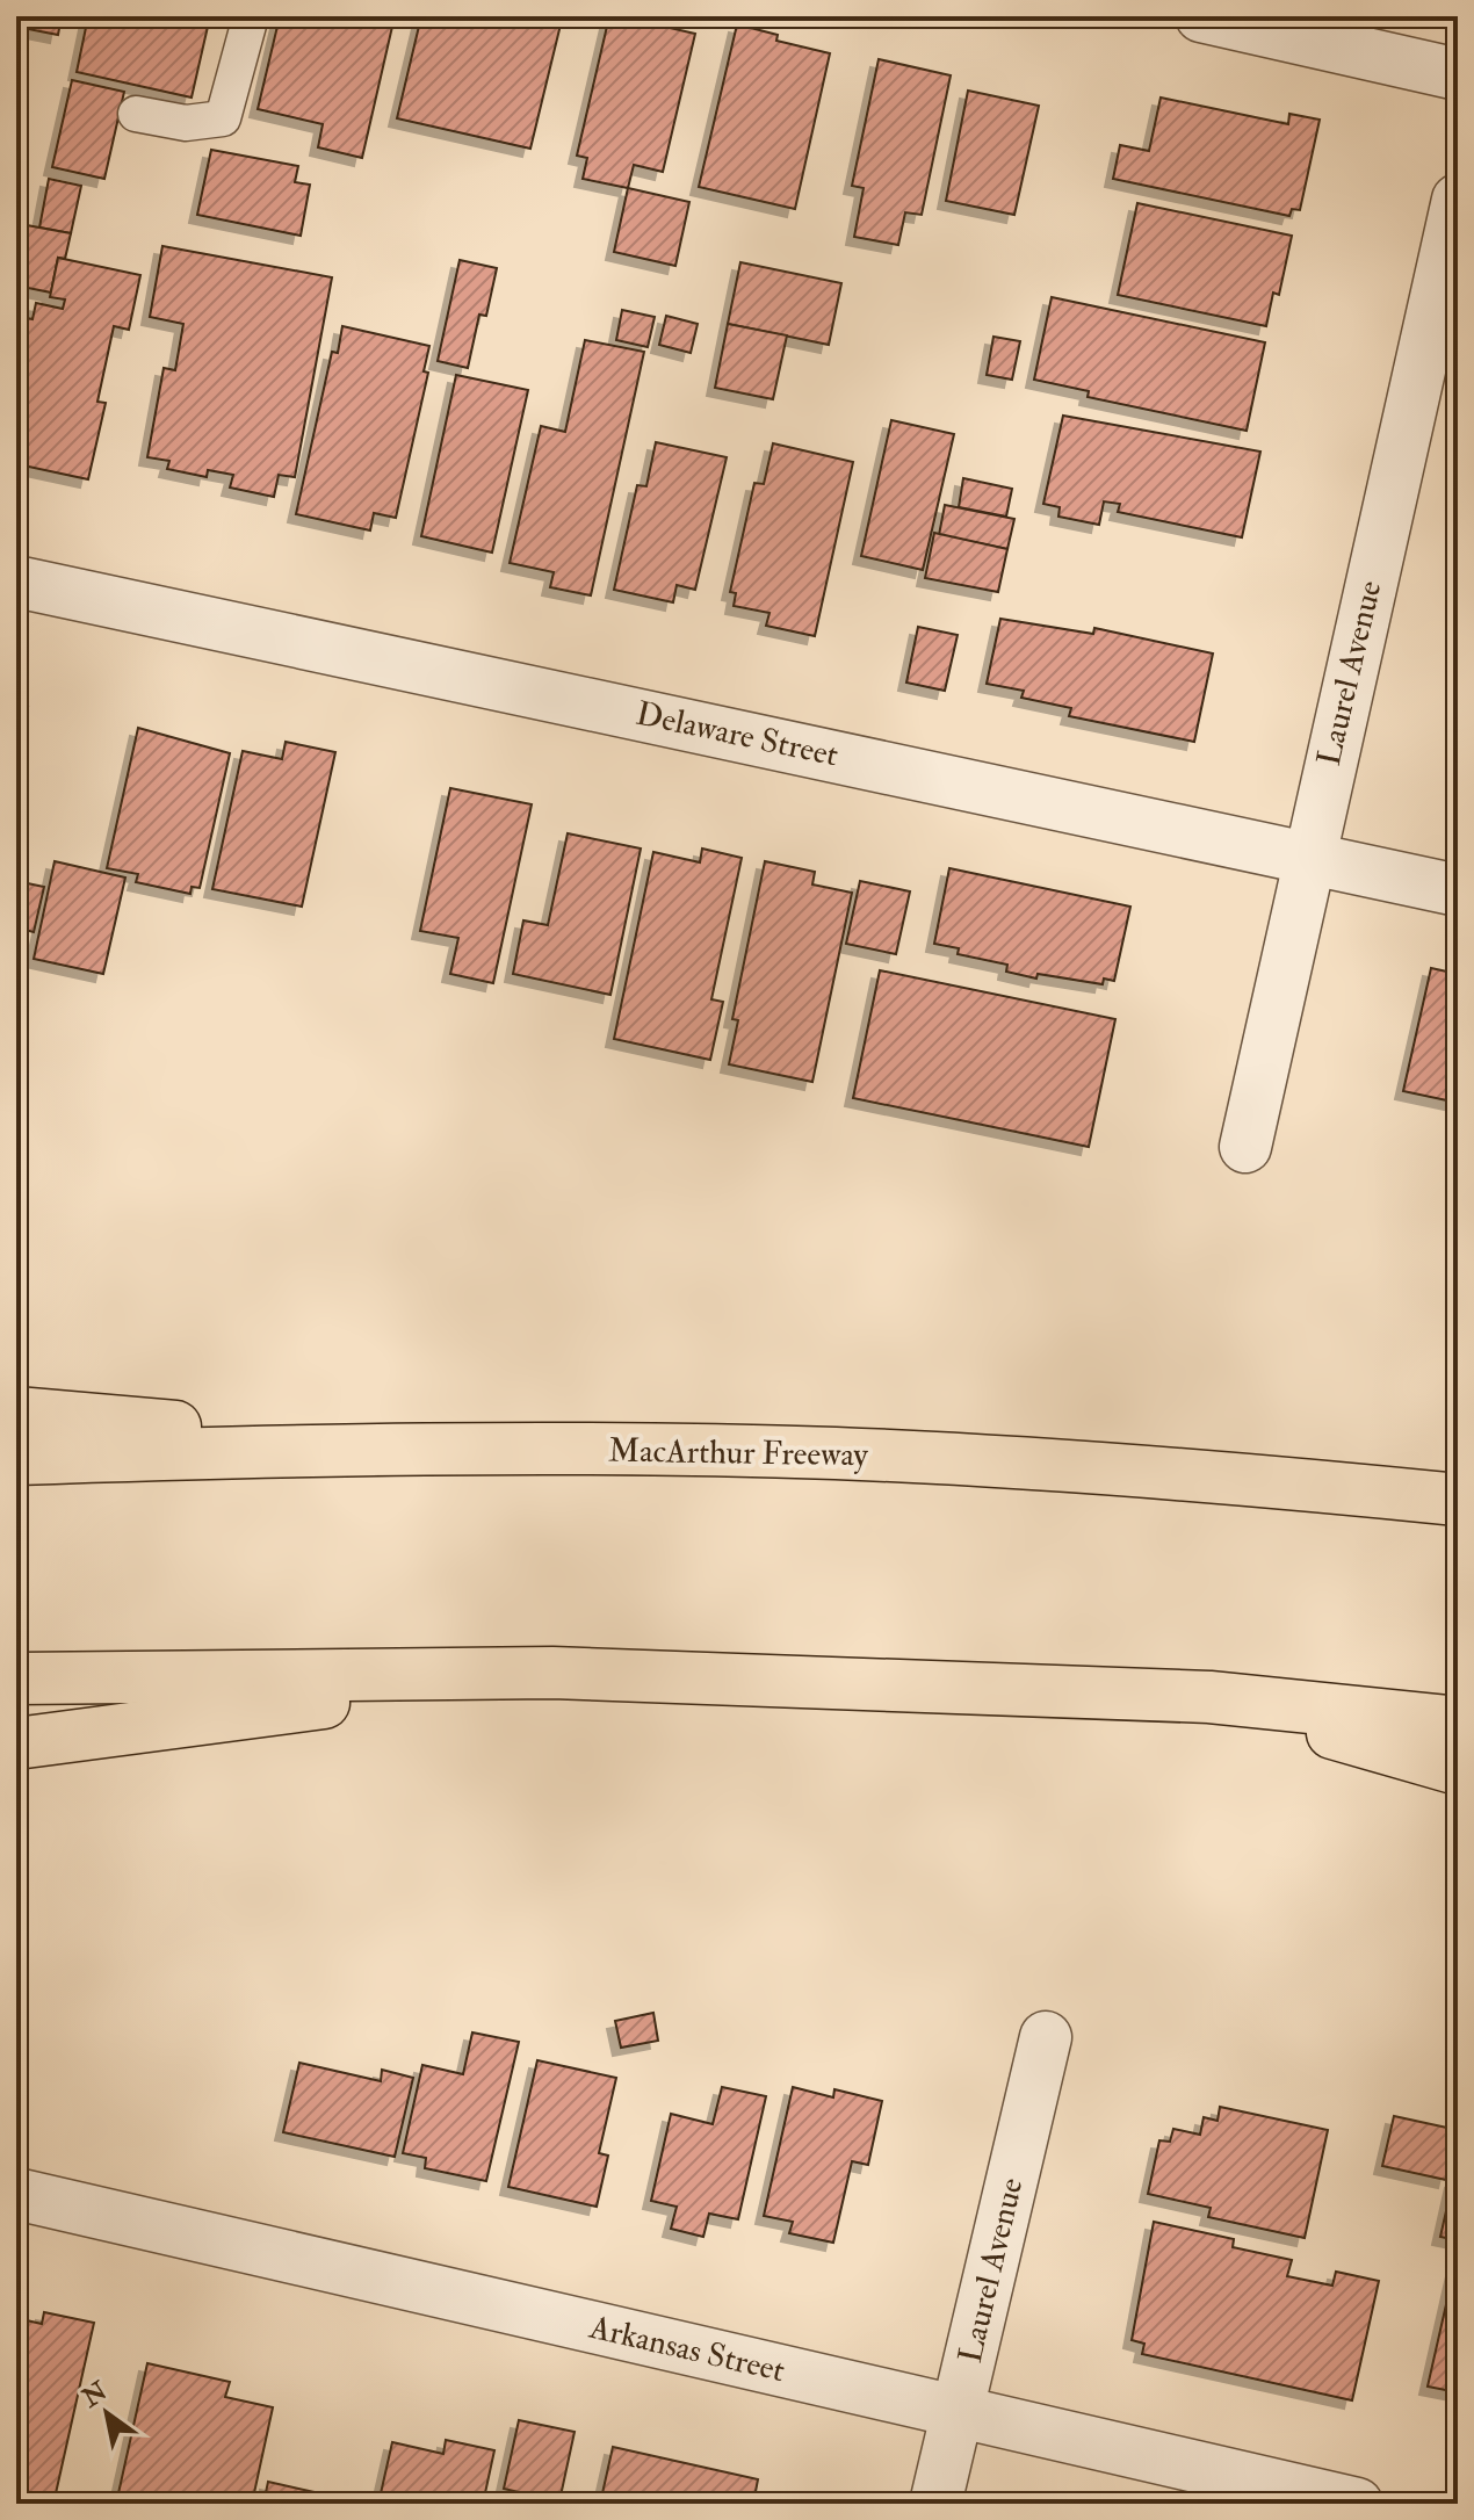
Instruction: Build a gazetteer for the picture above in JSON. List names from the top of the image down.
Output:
{
  "streets": {
    "highway": ["MacArthur Freeway"],
    "street": ["Laurel Avenue", "Delaware Street", "Arkansas Street"]
  },
  "crossings": [
    ["Laurel Avenue", "Delaware Street"],
    ["Laurel Avenue", "Arkansas Street"]
  ],
  "north": "top left"
}
